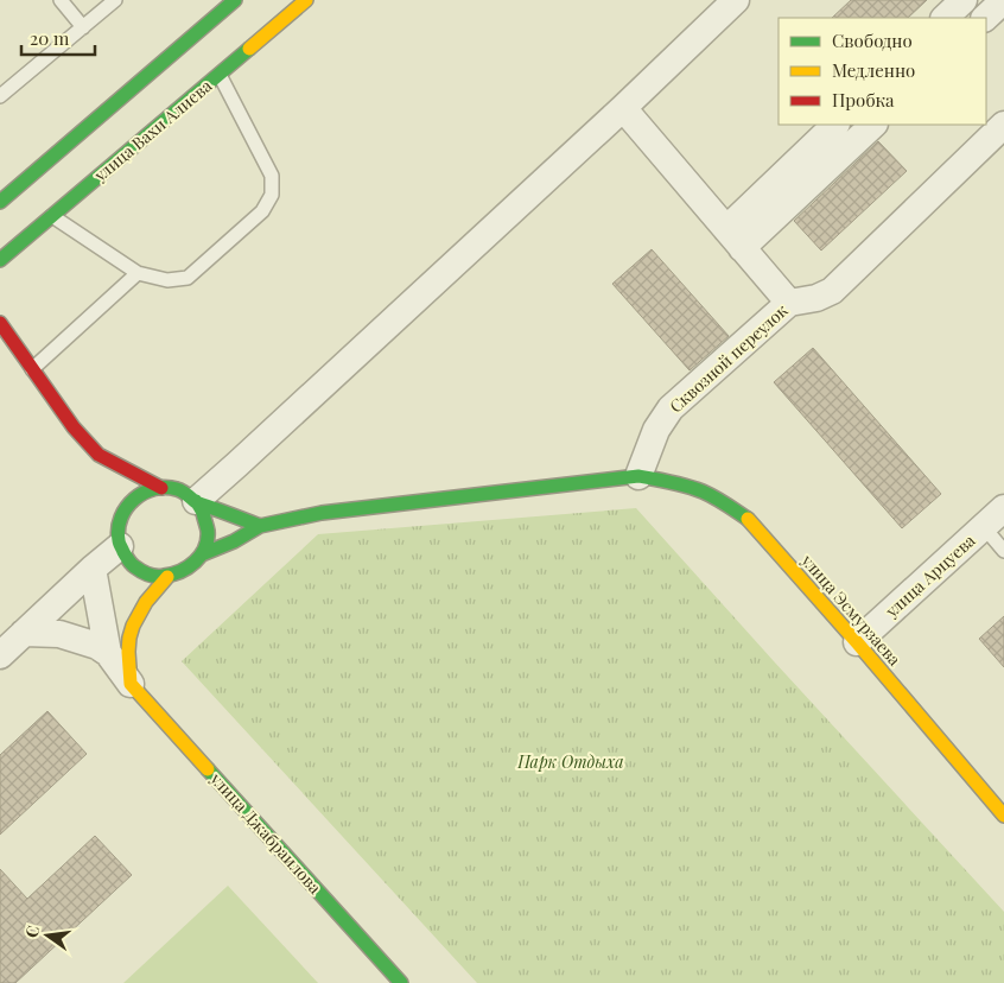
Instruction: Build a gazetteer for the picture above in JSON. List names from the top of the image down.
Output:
{
  "streets": {
    "street": [
      "улица Вахи Алиева",
      "Сквозной переулок",
      "улица Арцуева",
      "улица Эсмурзаева",
      "улица Джабраилова"
    ]
  },
  "crossings": [
    ["Сквозной переулок", "улица Эсмурзаева"],
    ["улица Арцуева", "улица Эсмурзаева"]
  ],
  "parks": ["Парк Отдыха"],
  "legend": ["Свободно", "Медленно", "Пробка"],
  "scale_bar": "20 m",
  "north": "left"
}
